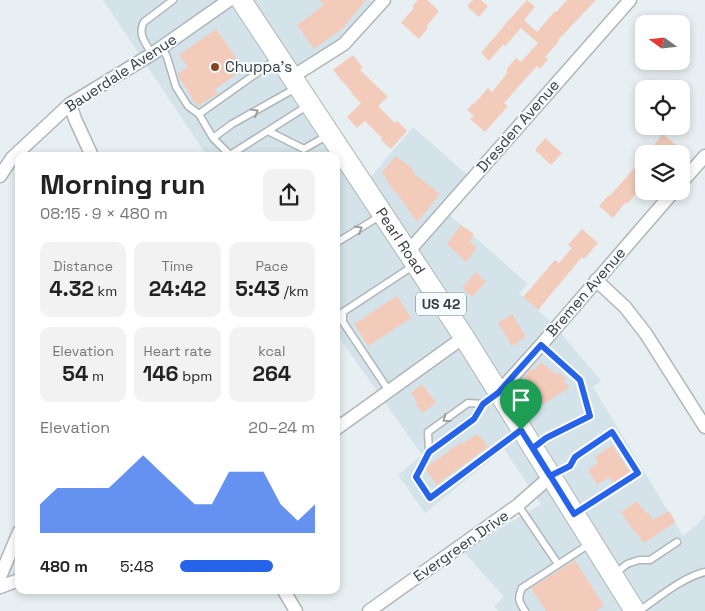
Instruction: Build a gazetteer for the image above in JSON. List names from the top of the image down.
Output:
{
  "streets": {
    "main road": ["Pearl Road", "US 42"],
    "street": [
      "Bauerdale Avenue",
      "Dresden Avenue",
      "Bremen Avenue",
      "Evergreen Drive"
    ]
  },
  "crossings": [
    ["Dresden Avenue", "Pearl Road"],
    ["Pearl Road", "Bremen Avenue"],
    ["Pearl Road", "Evergreen Drive"]
  ],
  "places": ["Chuppa's"],
  "north": "left",
  "page": {
    "heading": ["Morning run", "08:15 · 9 × 480 m"],
    "stats": [
      ["Distance", "4.32 km"],
      ["Time", "24:42"],
      ["Pace", "5:43 /km"],
      ["Elevation", "54 m"],
      ["Heart rate", "146 bpm"],
      ["kcal", "264"]
    ],
    "chart": ["Elevation", "20–24 m"],
    "list": [
      {
        "name": "480 m",
        "note": "5:48"
      }
    ]
  }
}
